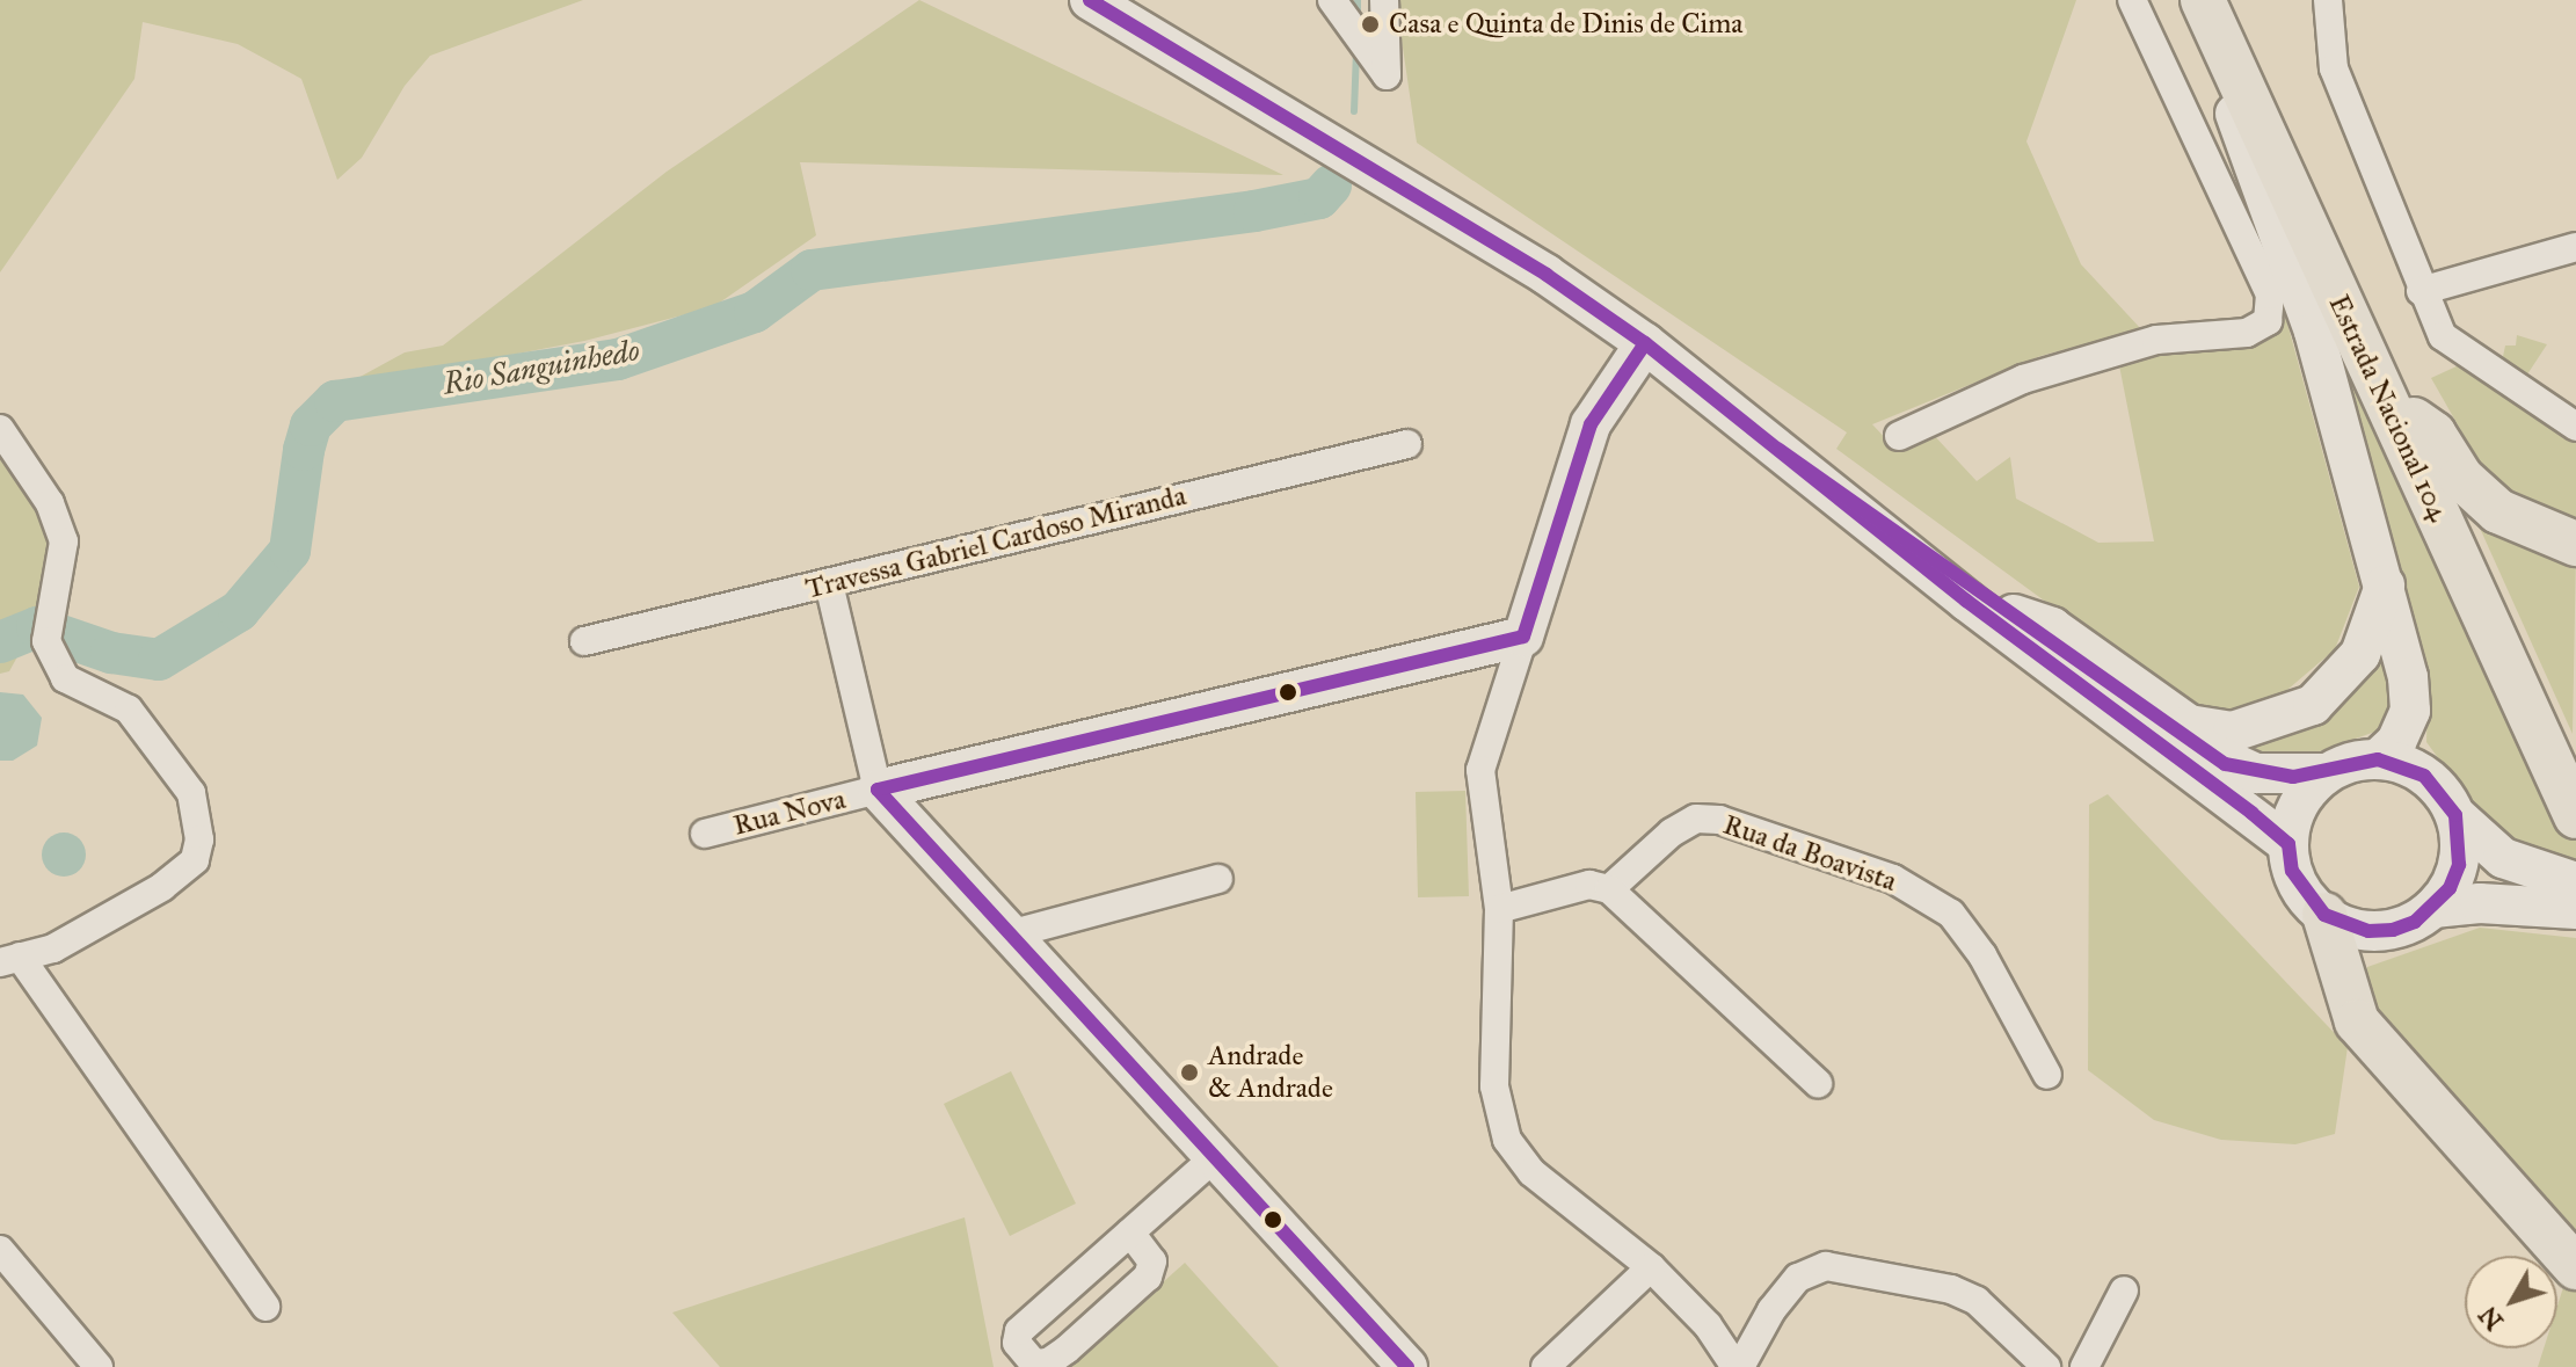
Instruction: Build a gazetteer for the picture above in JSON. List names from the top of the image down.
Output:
{
  "streets": {
    "main road": ["Estrada Nacional 104", "Rua Nova"],
    "street": ["Travessa Gabriel Cardoso Miranda", "Rua da Boavista"]
  },
  "water": ["Rio Sanguinhedo"],
  "places": ["Casa e Quinta de Dinis de Cima", "Andrade & Andrade"],
  "lines": ["transit line 104"],
  "north": "bottom left"
}
